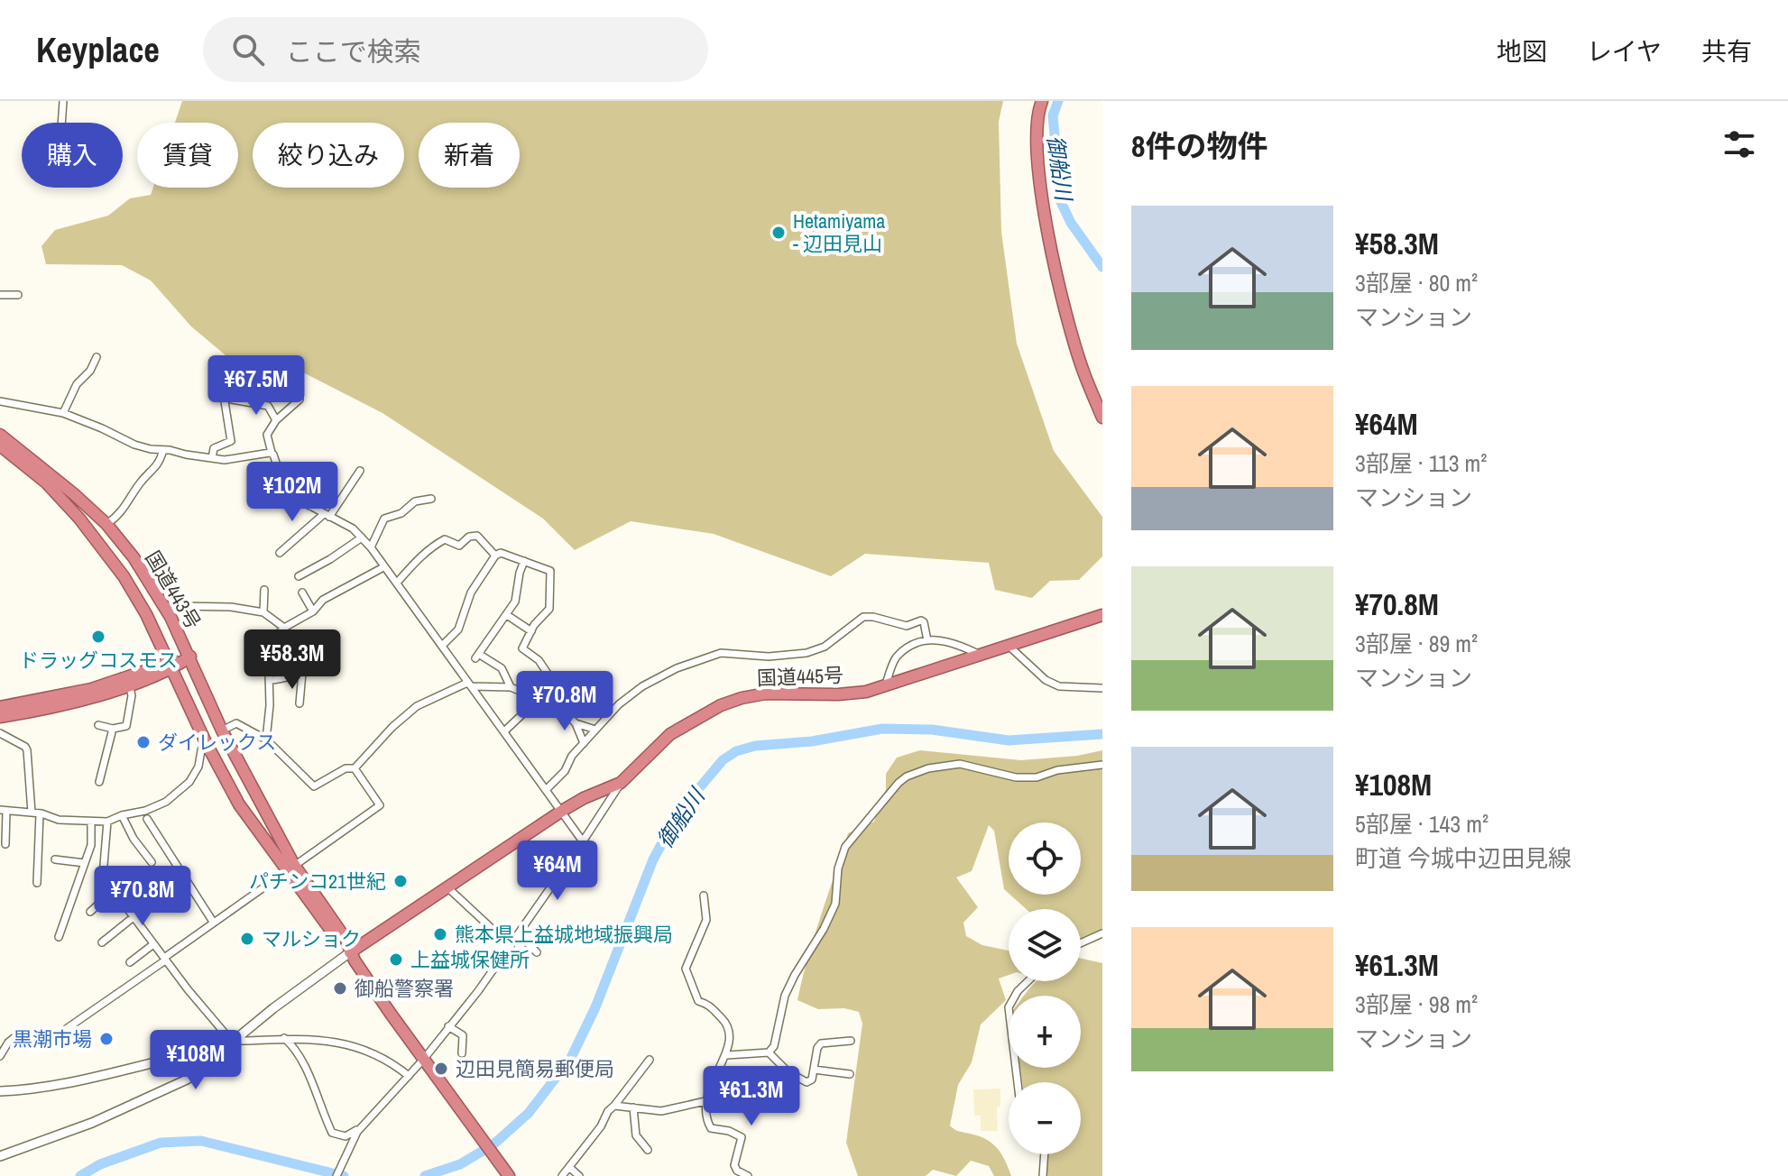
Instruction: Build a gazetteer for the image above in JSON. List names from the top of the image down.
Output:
{
  "streets": {
    "highway": ["国道443号", "国道445号"]
  },
  "crossings": [
    ["国道443号", "国道445号"]
  ],
  "water": ["御船川"],
  "places": [
    "Hetamiyama - 辺田見山",
    "ドラッグコスモス",
    "ダイレックス",
    "パチンコ21世紀",
    "熊本県上益城地域振興局",
    "マルショク",
    "上益城保健所",
    "御船警察署",
    "黒潮市場",
    "辺田見簡易郵便局"
  ],
  "page": {
    "header": "Keyplace",
    "search": "ここで検索",
    "nav": ["地図", "レイヤ", "共有"],
    "heading": "8件の物件",
    "chip": [
      "購入",
      "賃貸",
      "絞り込み",
      "新着"
    ],
    "list": [
      {
        "name": "¥58.3M",
        "note": "3部屋 · 80 m² · マンション"
      },
      {
        "name": "¥64M",
        "note": "3部屋 · 113 m² · マンション"
      },
      {
        "name": "¥70.8M",
        "note": "3部屋 · 89 m² · マンション"
      },
      {
        "name": "¥108M",
        "note": "5部屋 · 143 m² · 町道 今城中辺田見線"
      },
      {
        "name": "¥61.3M",
        "note": "3部屋 · 98 m² · マンション"
      }
    ],
    "price": [
      "¥67.5M",
      "¥102M",
      "¥58.3M",
      "¥70.8M",
      "¥64M",
      "¥70.8M",
      "¥108M",
      "¥61.3M"
    ],
    "map_buttons": ["+", "−"]
  }
}
